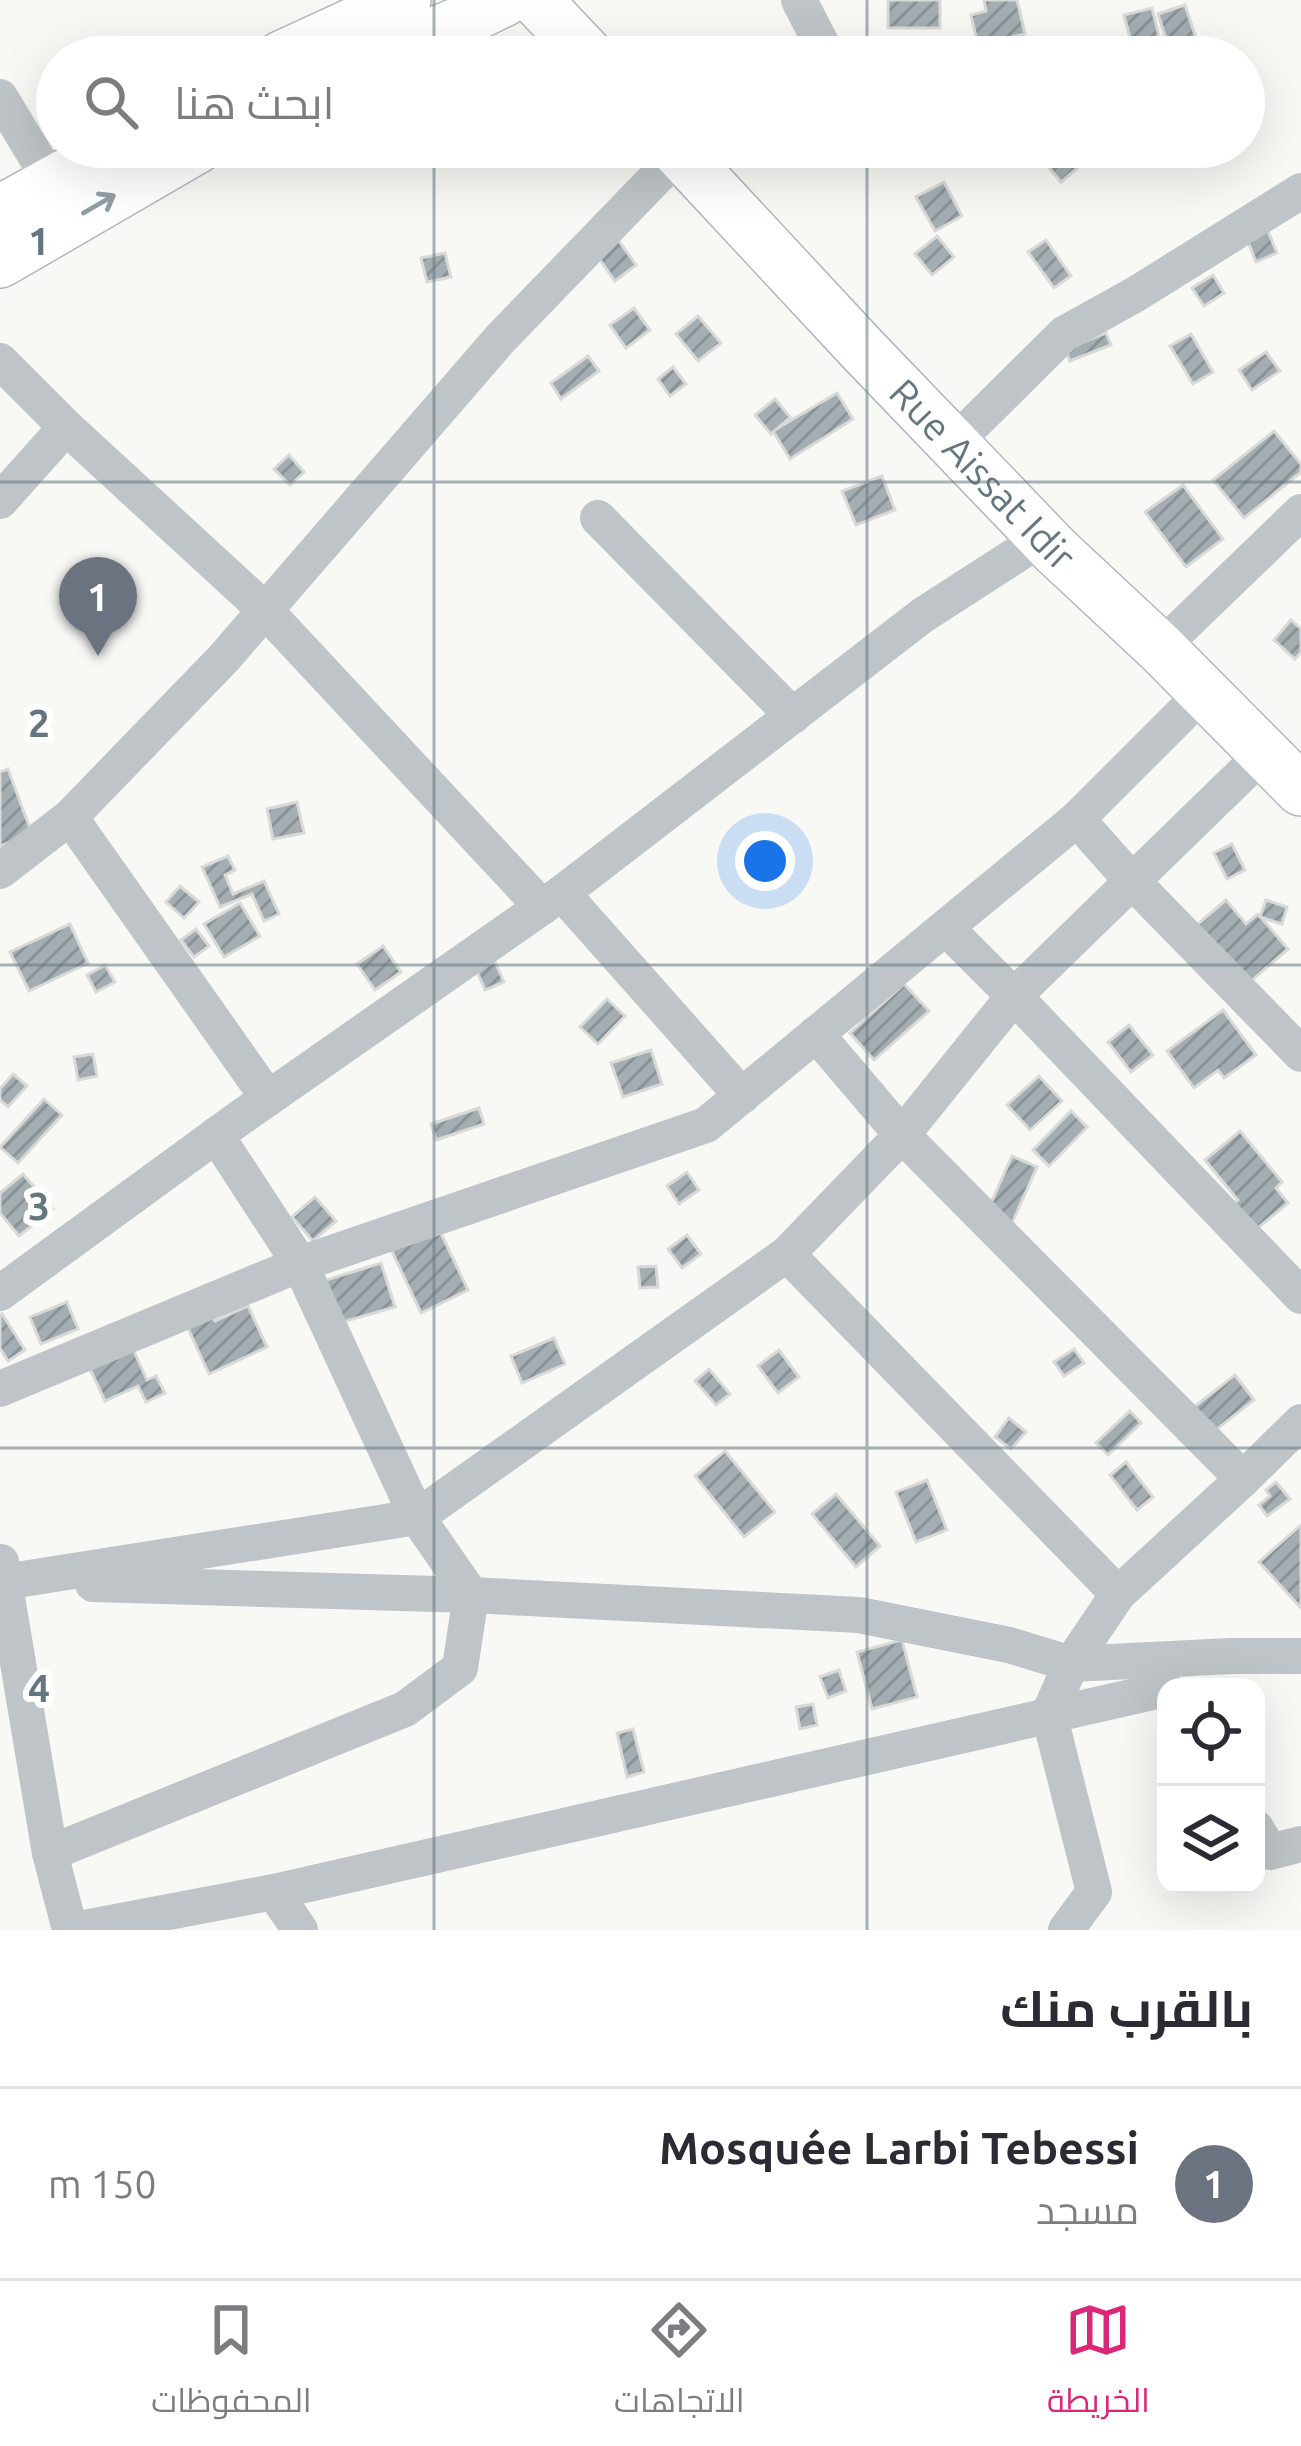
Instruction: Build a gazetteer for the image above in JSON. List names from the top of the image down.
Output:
{
  "streets": {
    "street": ["Rue Aissat Idir"]
  },
  "page": {
    "search": "ابحث هنا",
    "pins": "1",
    "heading": "بالقرب منك",
    "list": [
      {
        "mark": "1",
        "name": "Mosquée Larbi Tebessi",
        "note": "مسجد",
        "value": "150 m"
      }
    ],
    "nav": ["الخريطة", "الاتجاهات", "المحفوظات"]
  },
  "grid": {
    "rows": [
      "1",
      "2",
      "3",
      "4"
    ]
  }
}
